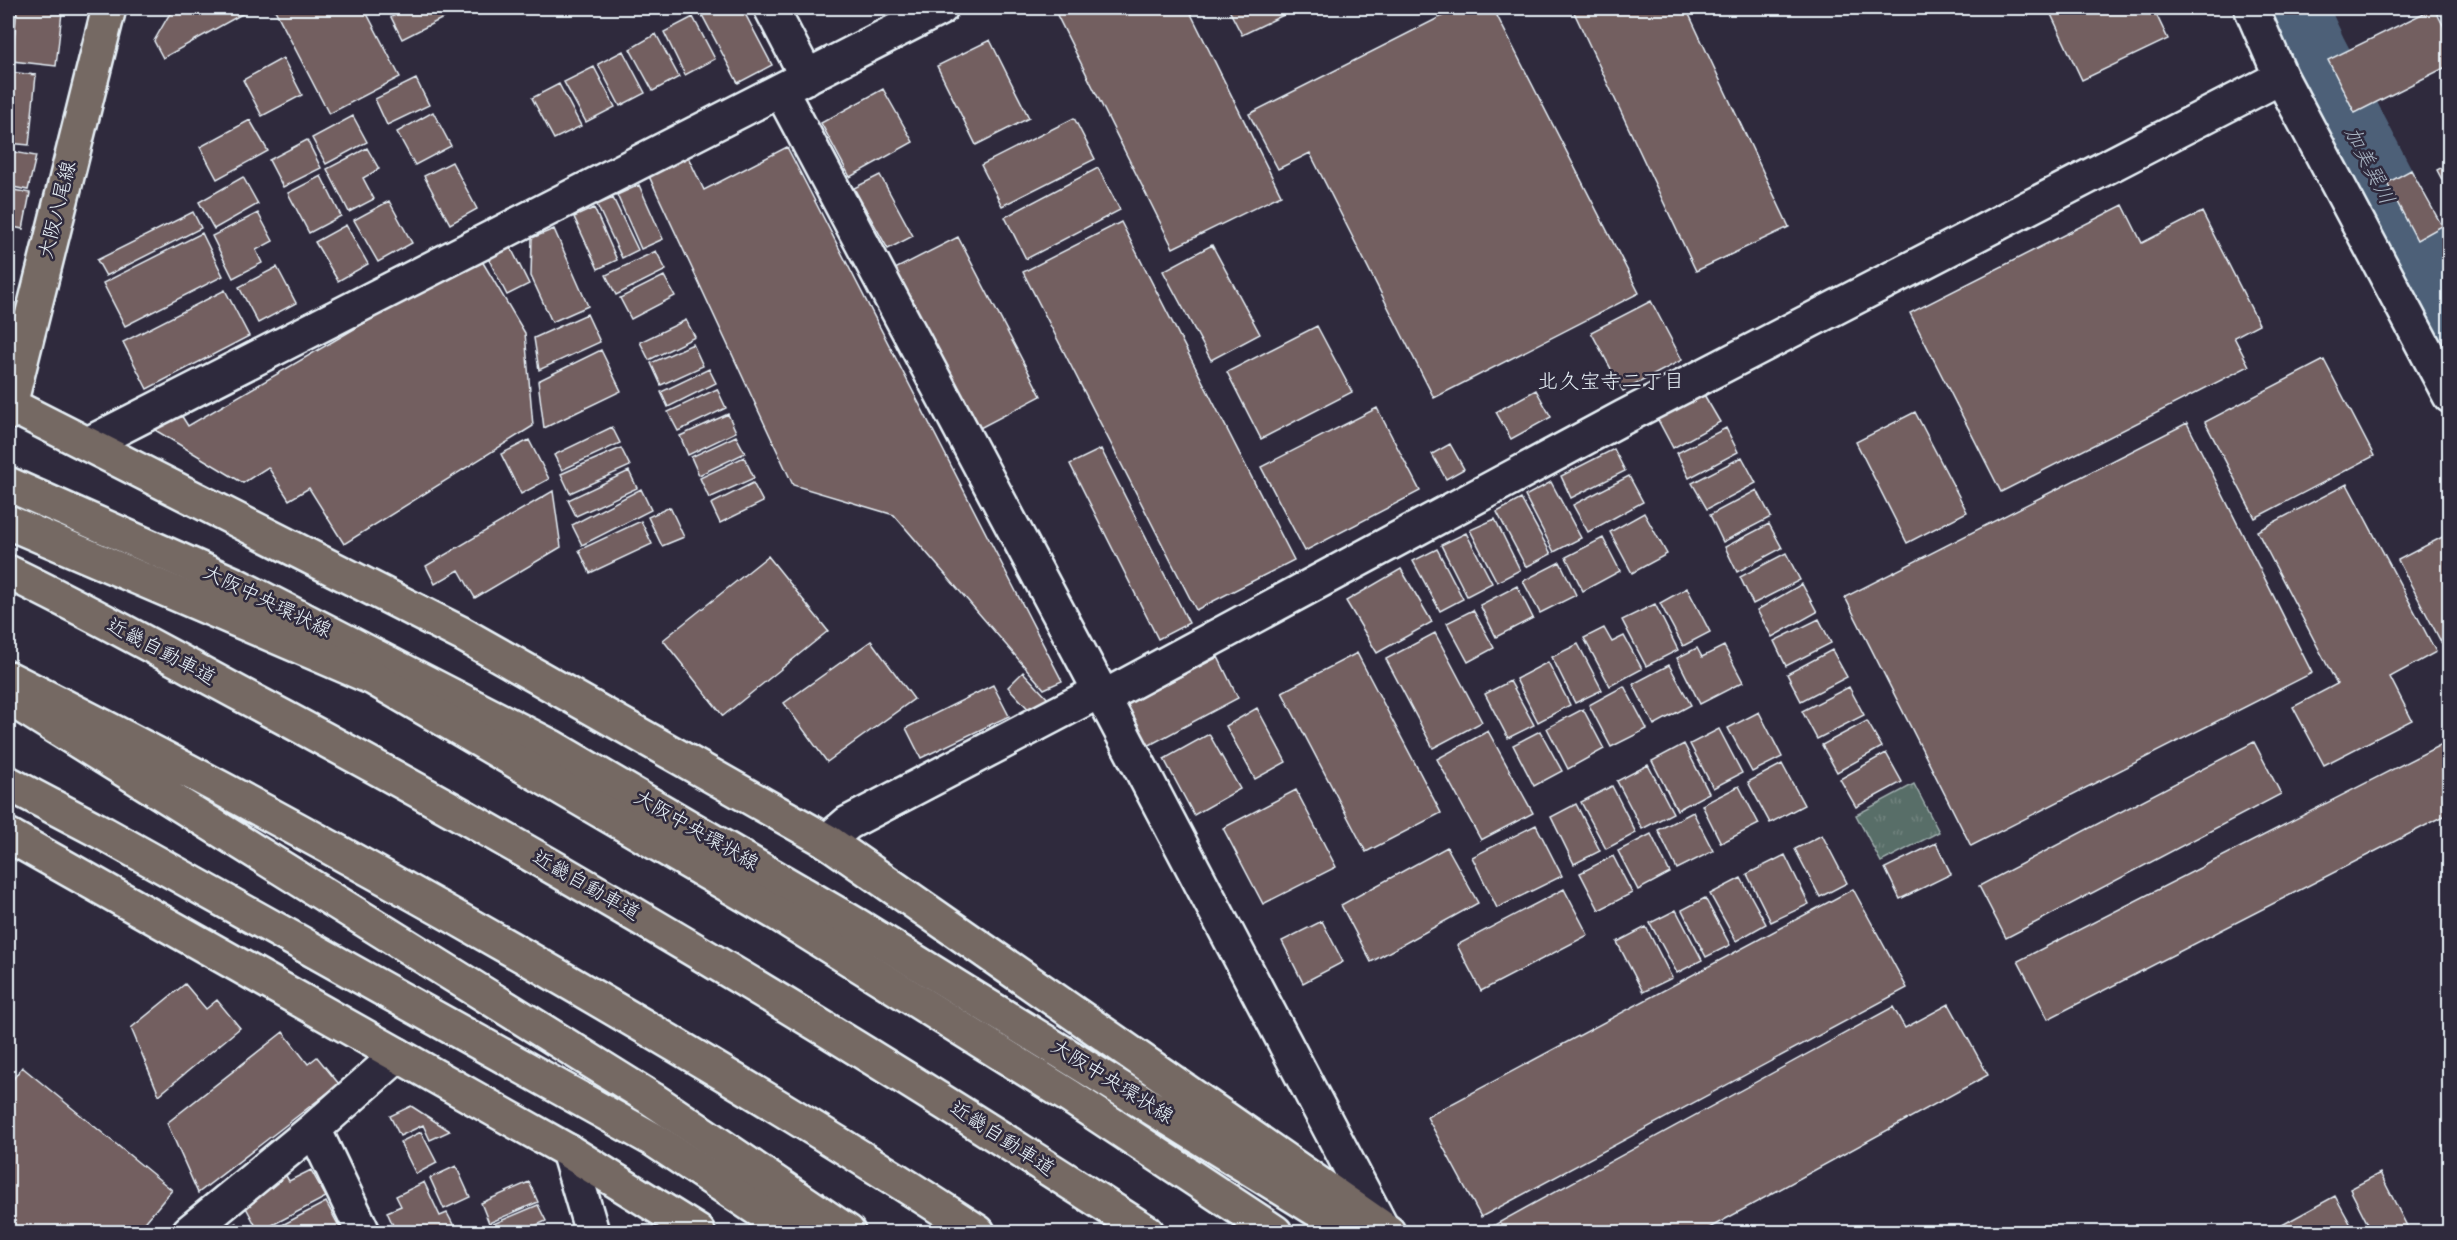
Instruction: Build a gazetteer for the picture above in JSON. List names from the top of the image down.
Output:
{
  "streets": {
    "main road": ["大阪八尾線", "大阪中央環状線", "近畿自動車道"]
  },
  "districts": ["北久宝寺二丁目"],
  "water": ["加美巽川"]
}
